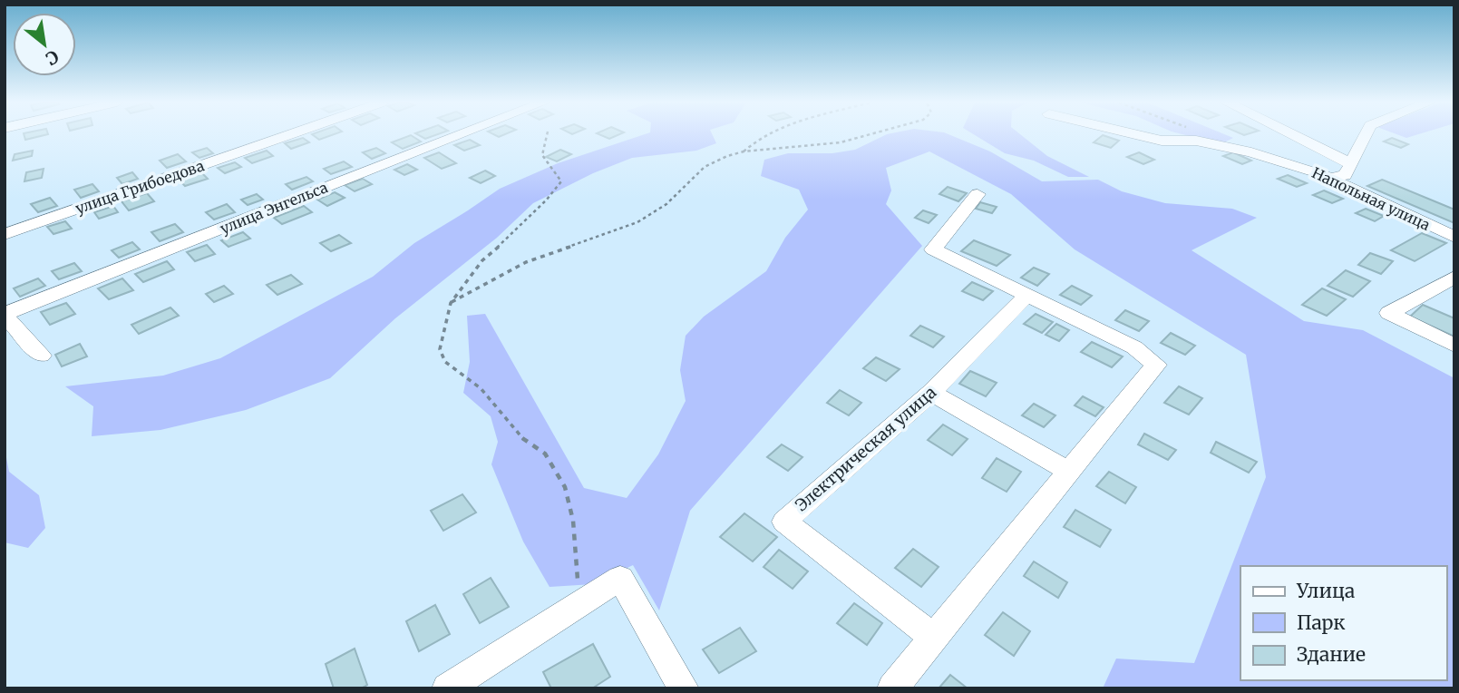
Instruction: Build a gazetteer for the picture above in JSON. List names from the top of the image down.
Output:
{
  "streets": {
    "street": [
      "улица Грибоедова",
      "Напольная улица",
      "улица Энгельса",
      "Электрическая улица"
    ]
  },
  "legend": ["Улица", "Парк", "Здание"],
  "north": "bottom right"
}
